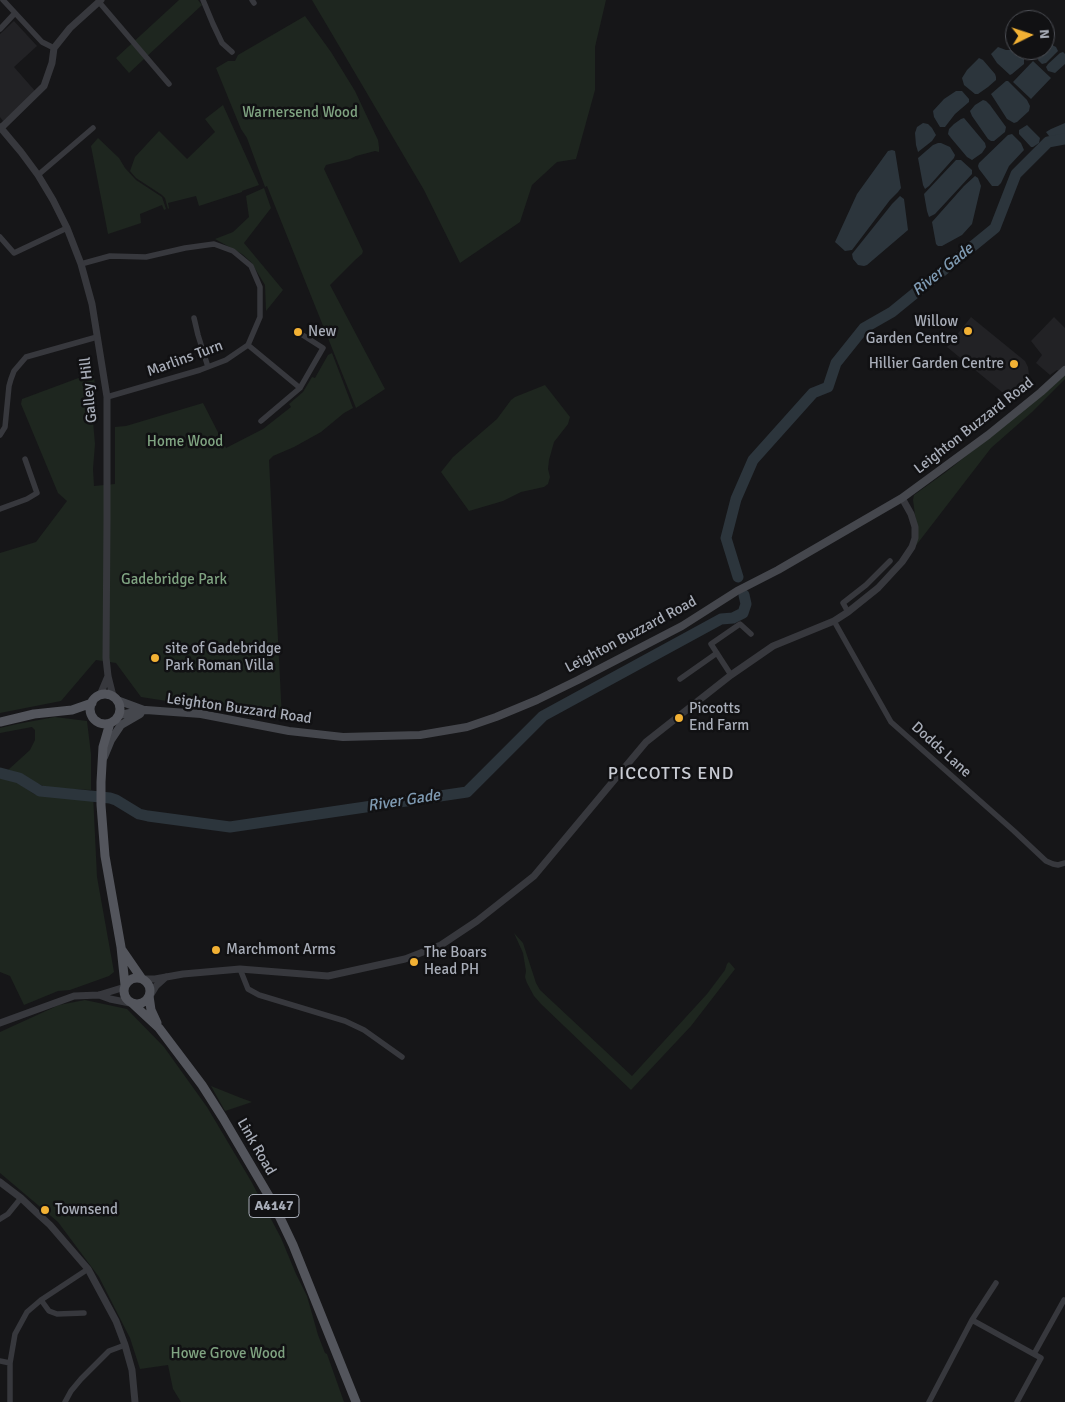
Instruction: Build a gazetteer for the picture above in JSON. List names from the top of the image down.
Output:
{
  "streets": {
    "main road": ["Leighton Buzzard Road", "Link Road", "A4147"],
    "street": ["Marlins Turn", "Galley Hill", "Dodds Lane"]
  },
  "crossings": [
    ["Marlins Turn", "Galley Hill"],
    ["Galley Hill", "Leighton Buzzard Road"],
    ["Galley Hill", "Link Road"],
    ["Leighton Buzzard Road", "Link Road"]
  ],
  "districts": ["PICCOTTS END"],
  "water": ["River Gade"],
  "parks": [
    "Warnersend Wood",
    "Home Wood",
    "Gadebridge Park",
    "Howe Grove Wood"
  ],
  "places": [
    "Willow Garden Centre",
    "New",
    "Hillier Garden Centre",
    "site of Gadebridge Park Roman Villa",
    "Piccotts End Farm",
    "Marchmont Arms",
    "The Boars Head PH",
    "Townsend"
  ],
  "north": "right"
}
